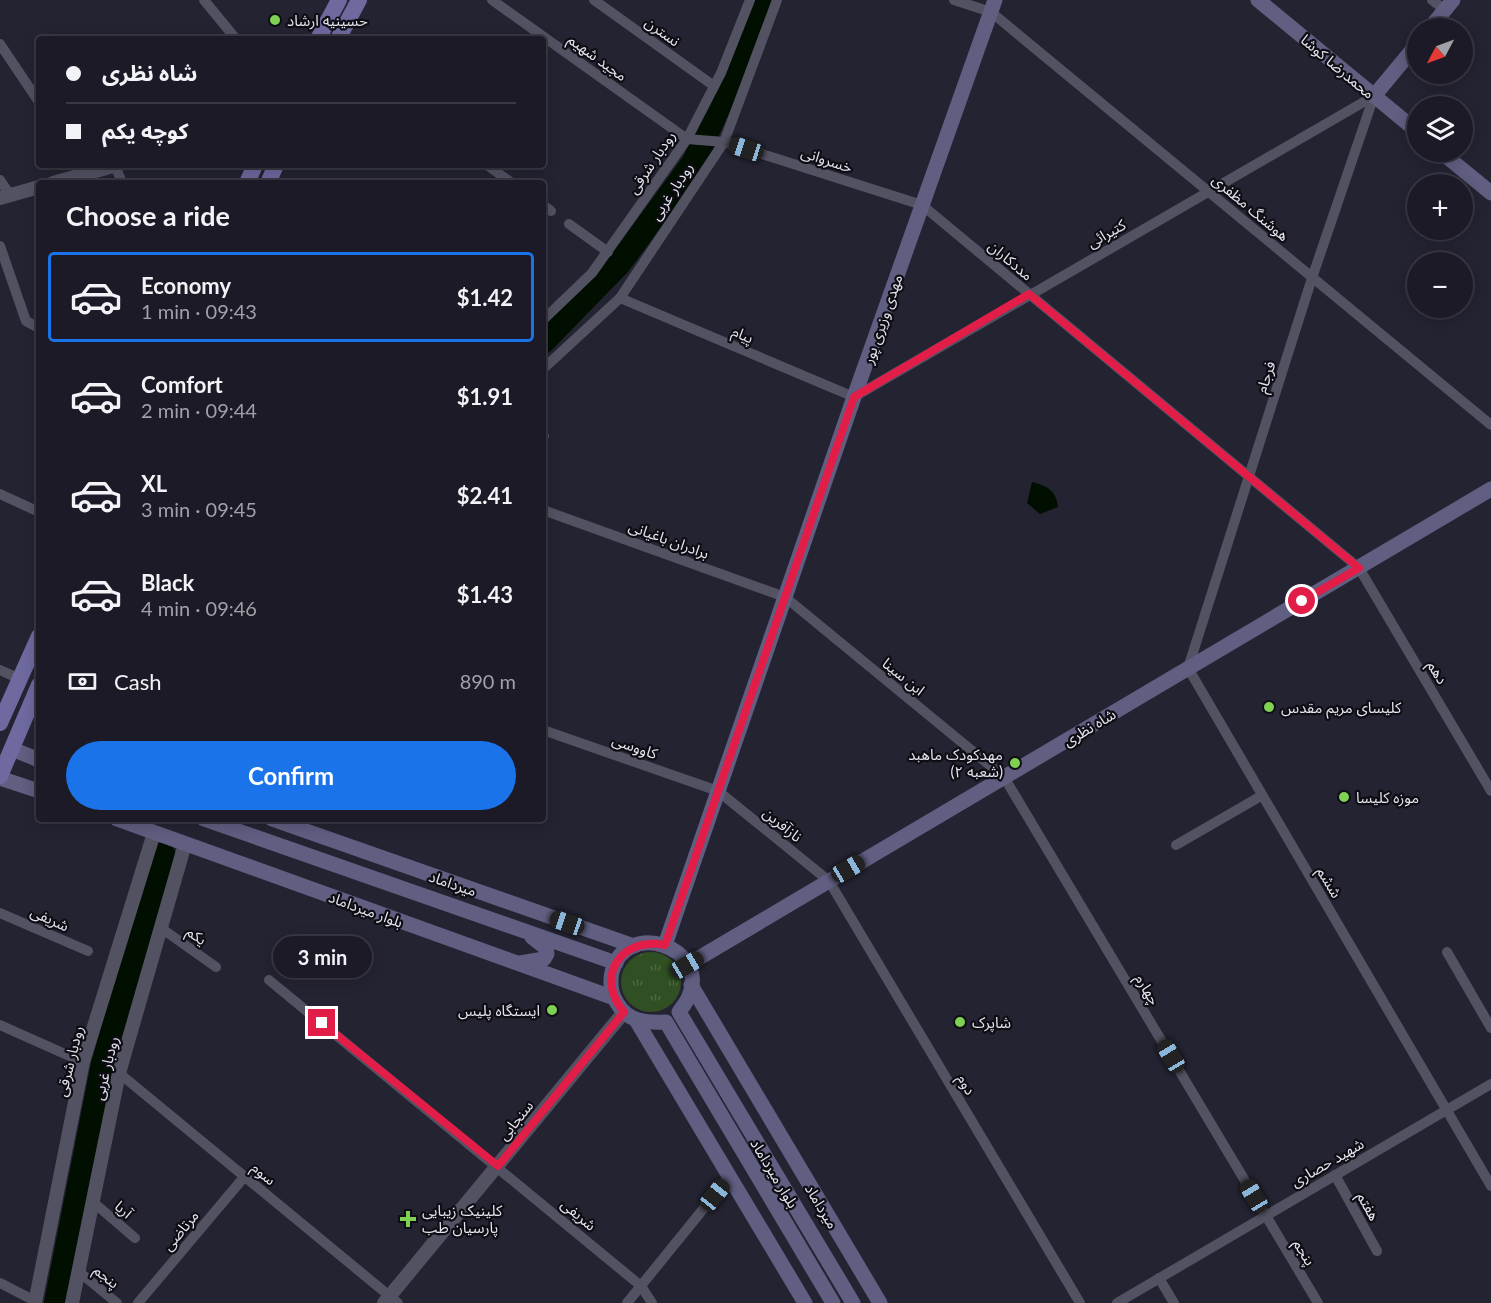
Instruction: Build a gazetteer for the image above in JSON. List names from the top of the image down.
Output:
{
  "streets": {
    "main road": [
      "محمدرضا کوشا",
      "مهدی وزیری پور",
      "شاه نظری",
      "میرداماد",
      "بلوار میرداماد"
    ],
    "street": [
      "نسترن",
      "مجید شهیم",
      "خسروانی",
      "رودبار شرقی",
      "رودبار غربی",
      "هوشنگ مظفری",
      "کتیرائی",
      "مددکاران",
      "پیام",
      "فرجام",
      "برادران باغیانی",
      "دهم",
      "ابن سینا",
      "کاووسی",
      "نازآفرین",
      "ششم",
      "شریفی",
      "یکم",
      "چهارم",
      "دوم",
      "سنجابی",
      "شهید حصاری",
      "سوم",
      "هفتم",
      "آریا",
      "مرتاضی",
      "پنجم"
    ]
  },
  "crossings": [
    ["نسترن", "رودبار شرقی"],
    ["مجید شهیم", "خسروانی"],
    ["مجید شهیم", "رودبار شرقی"],
    ["محمدرضا کوشا", "کتیرائی"],
    ["محمدرضا کوشا", "فرجام"],
    ["خسروانی", "رودبار شرقی"],
    ["خسروانی", "رودبار غربی"],
    ["خسروانی", "مددکاران"],
    ["خسروانی", "مهدی وزیری پور"],
    ["رودبار شرقی", "بلوار میرداماد"],
    ["رودبار غربی", "پیام"],
    ["رودبار غربی", "بلوار میرداماد"],
    ["رودبار غربی", "یکم"],
    ["رودبار غربی", "سوم"],
    ["رودبار غربی", "آریا"],
    ["رودبار غربی", "پنجم"],
    ["هوشنگ مظفری", "کتیرائی"],
    ["هوشنگ مظفری", "مهدی وزیری پور"],
    ["هوشنگ مظفری", "فرجام"],
    ["کتیرائی", "مددکاران"],
    ["کتیرائی", "مهدی وزیری پور"],
    ["کتیرائی", "پیام"],
    ["کتیرائی", "فرجام"],
    ["مددکاران", "مهدی وزیری پور"],
    ["مددکاران", "فرجام"],
    ["مددکاران", "دهم"],
    ["مددکاران", "شاه نظری"],
    ["مهدی وزیری پور", "پیام"],
    ["مهدی وزیری پور", "برادران باغیانی"],
    ["مهدی وزیری پور", "ابن سینا"],
    ["مهدی وزیری پور", "کاووسی"],
    ["مهدی وزیری پور", "نازآفرین"],
    ["فرجام", "شاه نظری"],
    ["فرجام", "ششم"],
    ["برادران باغیانی", "ابن سینا"],
    ["دهم", "شاه نظری"],
    ["ابن سینا", "شاه نظری"],
    ["ابن سینا", "چهارم"],
    ["شاه نظری", "نازآفرین"],
    ["شاه نظری", "ششم"],
    ["شاه نظری", "میرداماد"],
    ["شاه نظری", "چهارم"],
    ["شاه نظری", "دوم"],
    ["کاووسی", "نازآفرین"],
    ["نازآفرین", "دوم"],
    ["ششم", "شهید حصاری"],
    ["میرداماد", "بلوار میرداماد"],
    ["بلوار میرداماد", "سنجابی"],
    ["شریفی", "سنجابی"],
    ["چهارم", "شهید حصاری"],
    ["چهارم", "پنجم"],
    ["سنجابی", "سوم"],
    ["شهید حصاری", "هفتم"],
    ["شهید حصاری", "پنجم"],
    ["سوم", "مرتاضی"]
  ],
  "places": {
    "other": [
      "حسینیه ارشاد",
      "کلیسای مریم مقدس",
      "مهدکودک ماهبد (شعبه ۲)",
      "موزه کلیسا",
      "ایستگاه پلیس",
      "شاپرک"
    ],
    "health": ["کلینیک زیبایی پارسیان طب"]
  },
  "north": "bottom left",
  "page": {
    "map_buttons": ["+", "−"],
    "banner": ["شاه نظری", "کوچه یکم"],
    "heading": "Choose a ride",
    "list": [
      {
        "name": "Economy",
        "note": "1 min · 09:43",
        "value": "$1.42"
      },
      {
        "name": "Comfort",
        "note": "2 min · 09:44",
        "value": "$1.91"
      },
      {
        "name": "XL",
        "note": "3 min · 09:45",
        "value": "$2.41"
      },
      {
        "name": "Black",
        "note": "4 min · 09:46",
        "value": "$1.43"
      }
    ],
    "pay": ["Cash", "890 m"],
    "buttons": "Confirm",
    "bubble": "3 min"
  }
}
